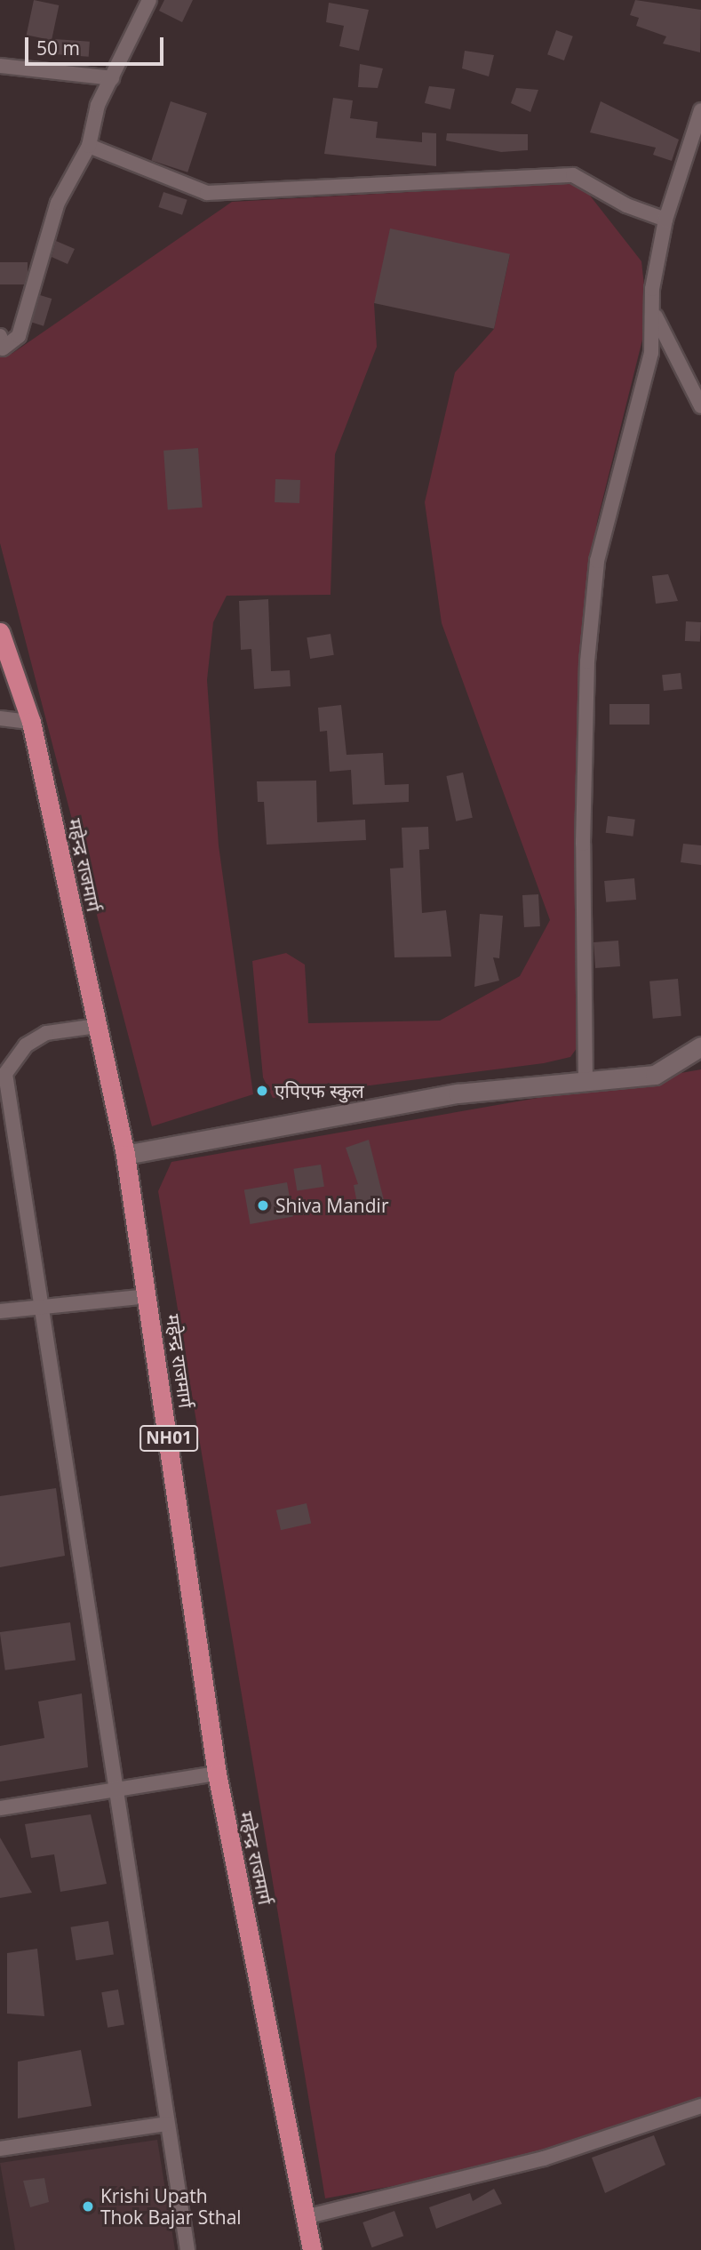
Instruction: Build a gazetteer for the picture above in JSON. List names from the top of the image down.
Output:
{
  "streets": {
    "highway": ["महेन्द्र राजमार्ग", "NH01"]
  },
  "places": ["एपिएफ स्कुल", "Shiva Mandir", "Krishi Upath Thok Bajar Sthal"],
  "scale_bar": "50 m"
}
